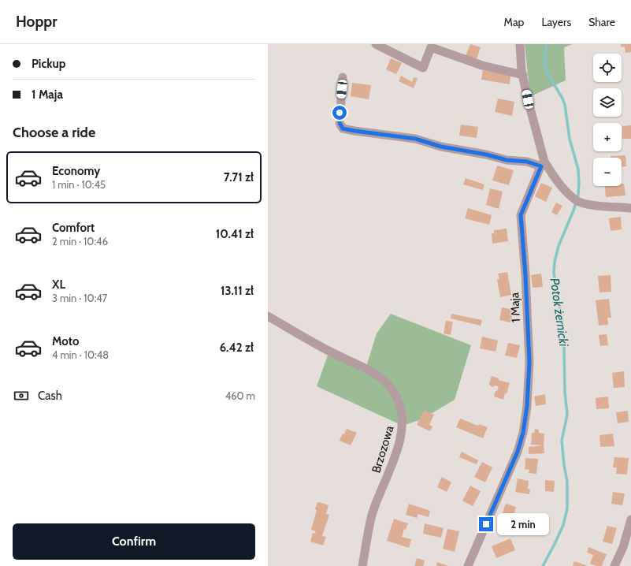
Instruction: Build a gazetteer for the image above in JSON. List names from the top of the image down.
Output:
{
  "streets": {
    "street": ["1 Maja", "Brzozowa"]
  },
  "water": ["Potok żernicki"],
  "page": {
    "header": "Hoppr",
    "nav": ["Map", "Layers", "Share"],
    "banner": ["Pickup", "1 Maja"],
    "map_buttons": ["+", "−"],
    "heading": "Choose a ride",
    "list": [
      {
        "name": "Economy",
        "note": "1 min · 10:45",
        "value": "7.71 zł"
      },
      {
        "name": "Comfort",
        "note": "2 min · 10:46",
        "value": "10.41 zł"
      },
      {
        "name": "XL",
        "note": "3 min · 10:47",
        "value": "13.11 zł"
      },
      {
        "name": "Moto",
        "note": "4 min · 10:48",
        "value": "6.42 zł"
      }
    ],
    "pay": ["Cash", "460 m"],
    "bubble": "2 min",
    "buttons": "Confirm"
  }
}
